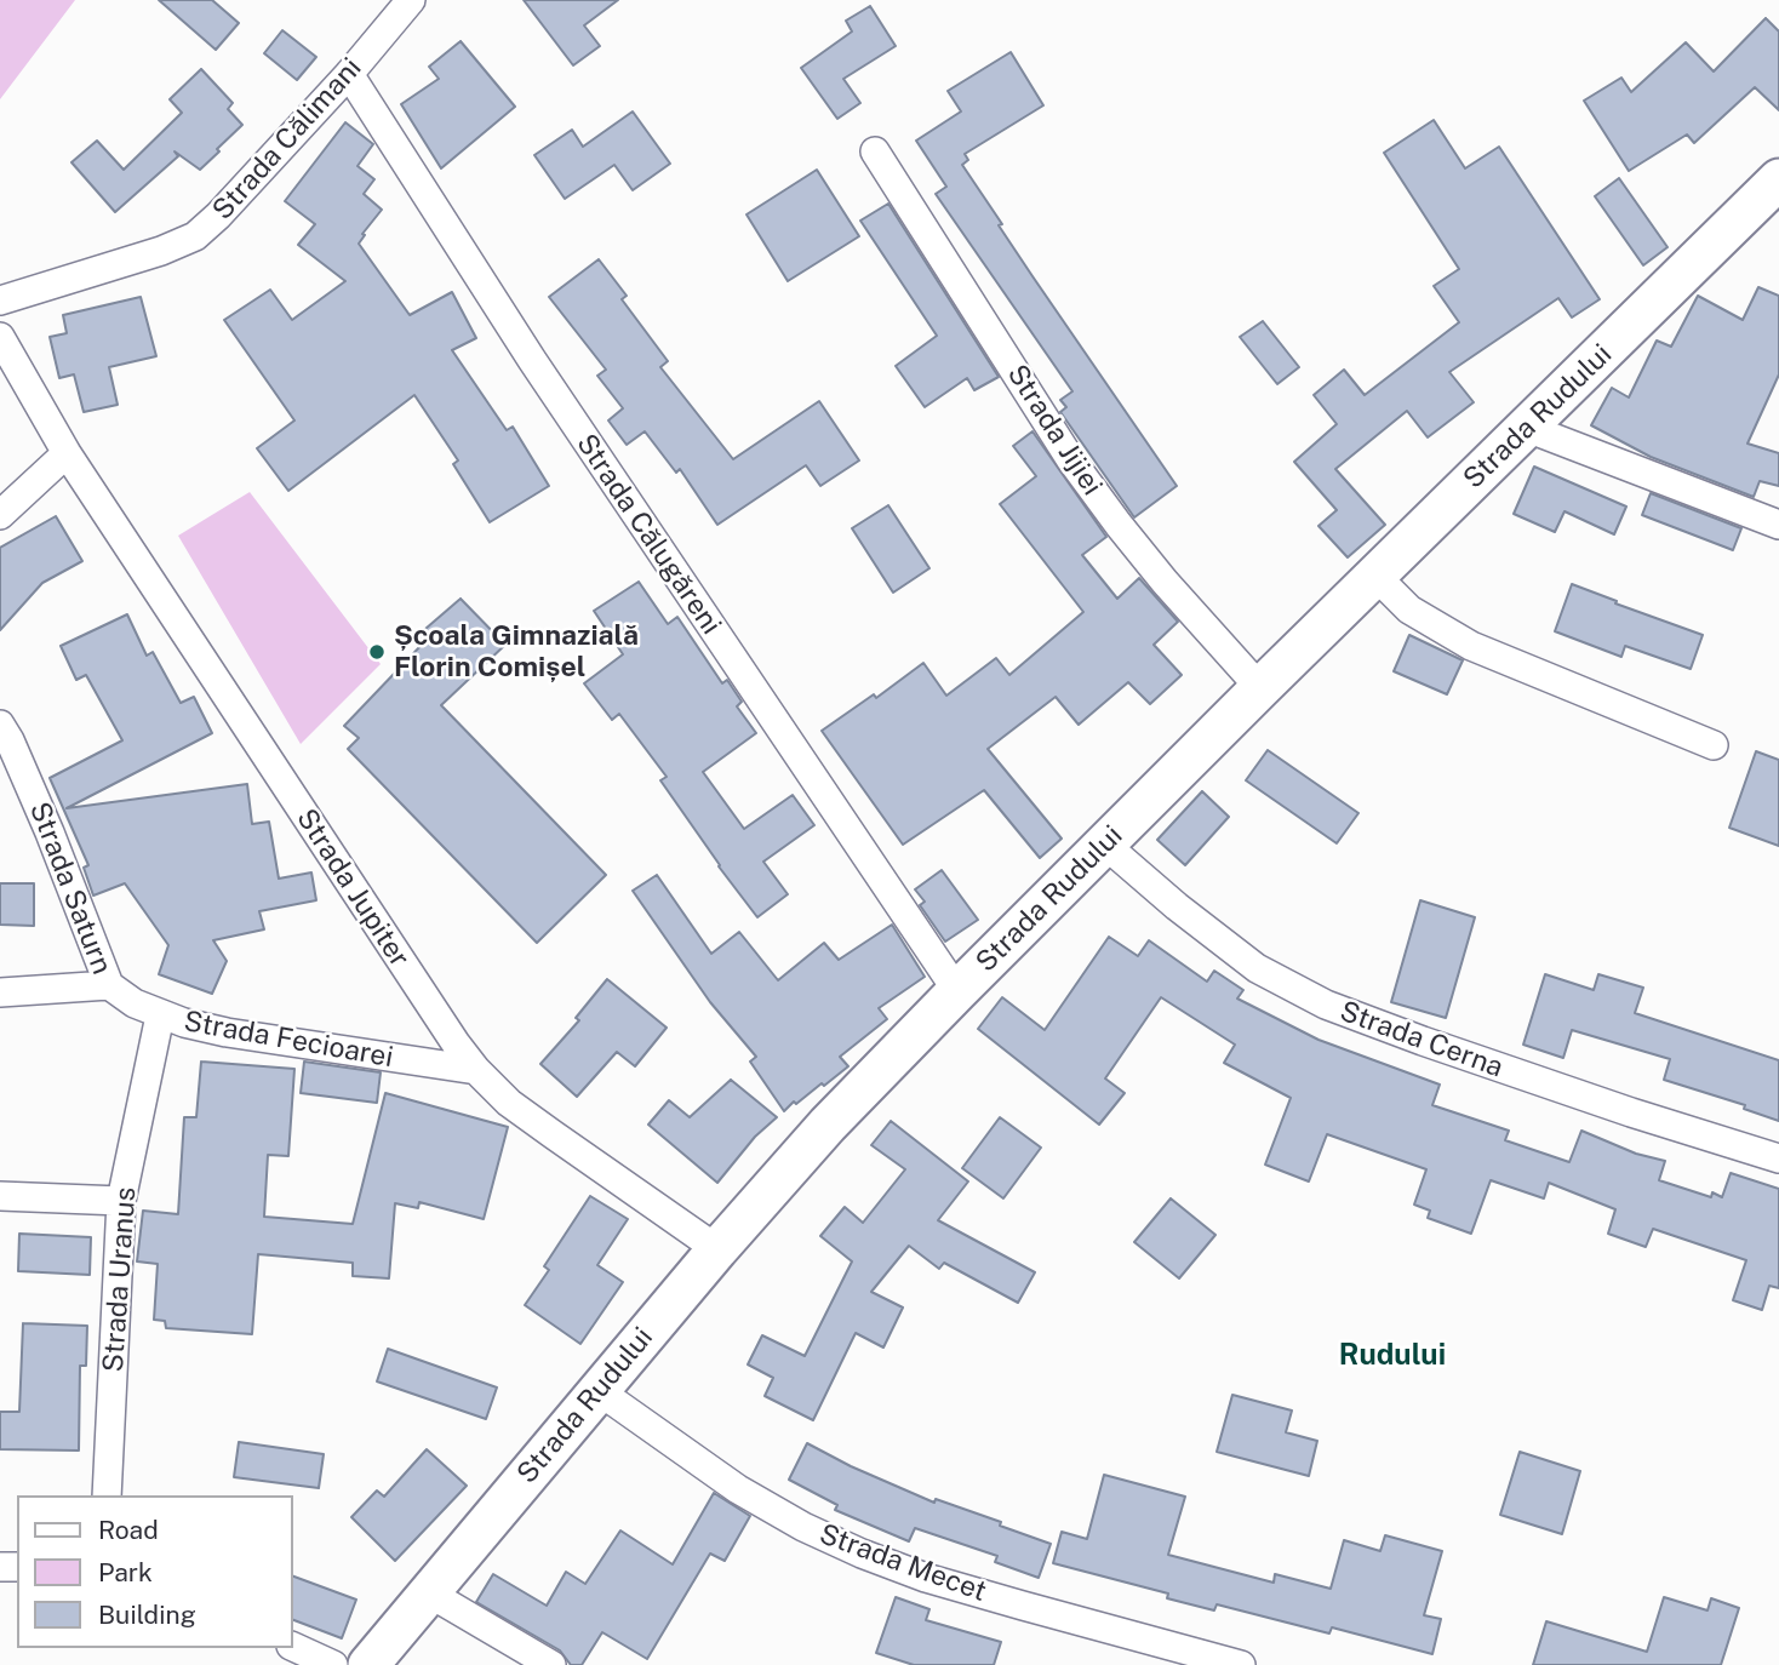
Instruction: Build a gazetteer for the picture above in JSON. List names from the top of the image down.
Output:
{
  "streets": {
    "main road": ["Strada Rudului"],
    "street": [
      "Strada Călimani",
      "Strada Jijiei",
      "Strada Călugăreni",
      "Strada Saturn",
      "Strada Jupiter",
      "Strada Fecioarei",
      "Strada Cerna",
      "Strada Uranus",
      "Strada Mecet"
    ]
  },
  "crossings": [
    ["Strada Călimani", "Strada Călugăreni"],
    ["Strada Rudului", "Strada Jijiei"],
    ["Strada Rudului", "Strada Călugăreni"],
    ["Strada Rudului", "Strada Jupiter"],
    ["Strada Rudului", "Strada Cerna"],
    ["Strada Rudului", "Strada Mecet"],
    ["Strada Saturn", "Strada Fecioarei"],
    ["Strada Jupiter", "Strada Fecioarei"],
    ["Strada Fecioarei", "Strada Uranus"]
  ],
  "districts": ["Rudului"],
  "places": ["Școala Gimnazială Florin Comișel"],
  "legend": ["Road", "Park", "Building"]
}
